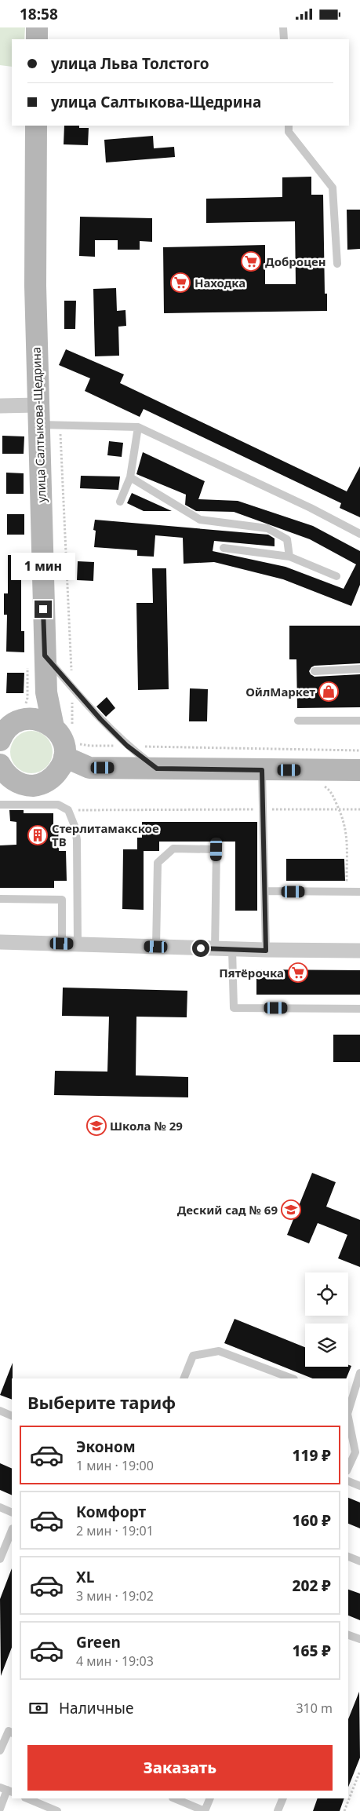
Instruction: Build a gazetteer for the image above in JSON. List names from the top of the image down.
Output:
{
  "streets": {
    "main road": ["улица Салтыкова-Щедрина"]
  },
  "places": {
    "supermarket": ["Доброцен", "Находка", "Пятёрочка"],
    "shop": ["ОйлМаркет"],
    "building": ["Стерлитамакское ТВ"],
    "school or university": ["Школа № 29", "Деский сад № 69"]
  },
  "page": {
    "status": "18:58",
    "banner": ["улица Льва Толстого", "улица Салтыкова-Щедрина"],
    "bubble": "1 мин",
    "heading": "Выберите тариф",
    "list": [
      {
        "name": "Эконом",
        "note": "1 мин · 19:00",
        "value": "119 ₽"
      },
      {
        "name": "Комфорт",
        "note": "2 мин · 19:01",
        "value": "160 ₽"
      },
      {
        "name": "XL",
        "note": "3 мин · 19:02",
        "value": "202 ₽"
      },
      {
        "name": "Green",
        "note": "4 мин · 19:03",
        "value": "165 ₽"
      }
    ],
    "pay": ["Наличные", "310 m"],
    "buttons": "Заказать"
  }
}
